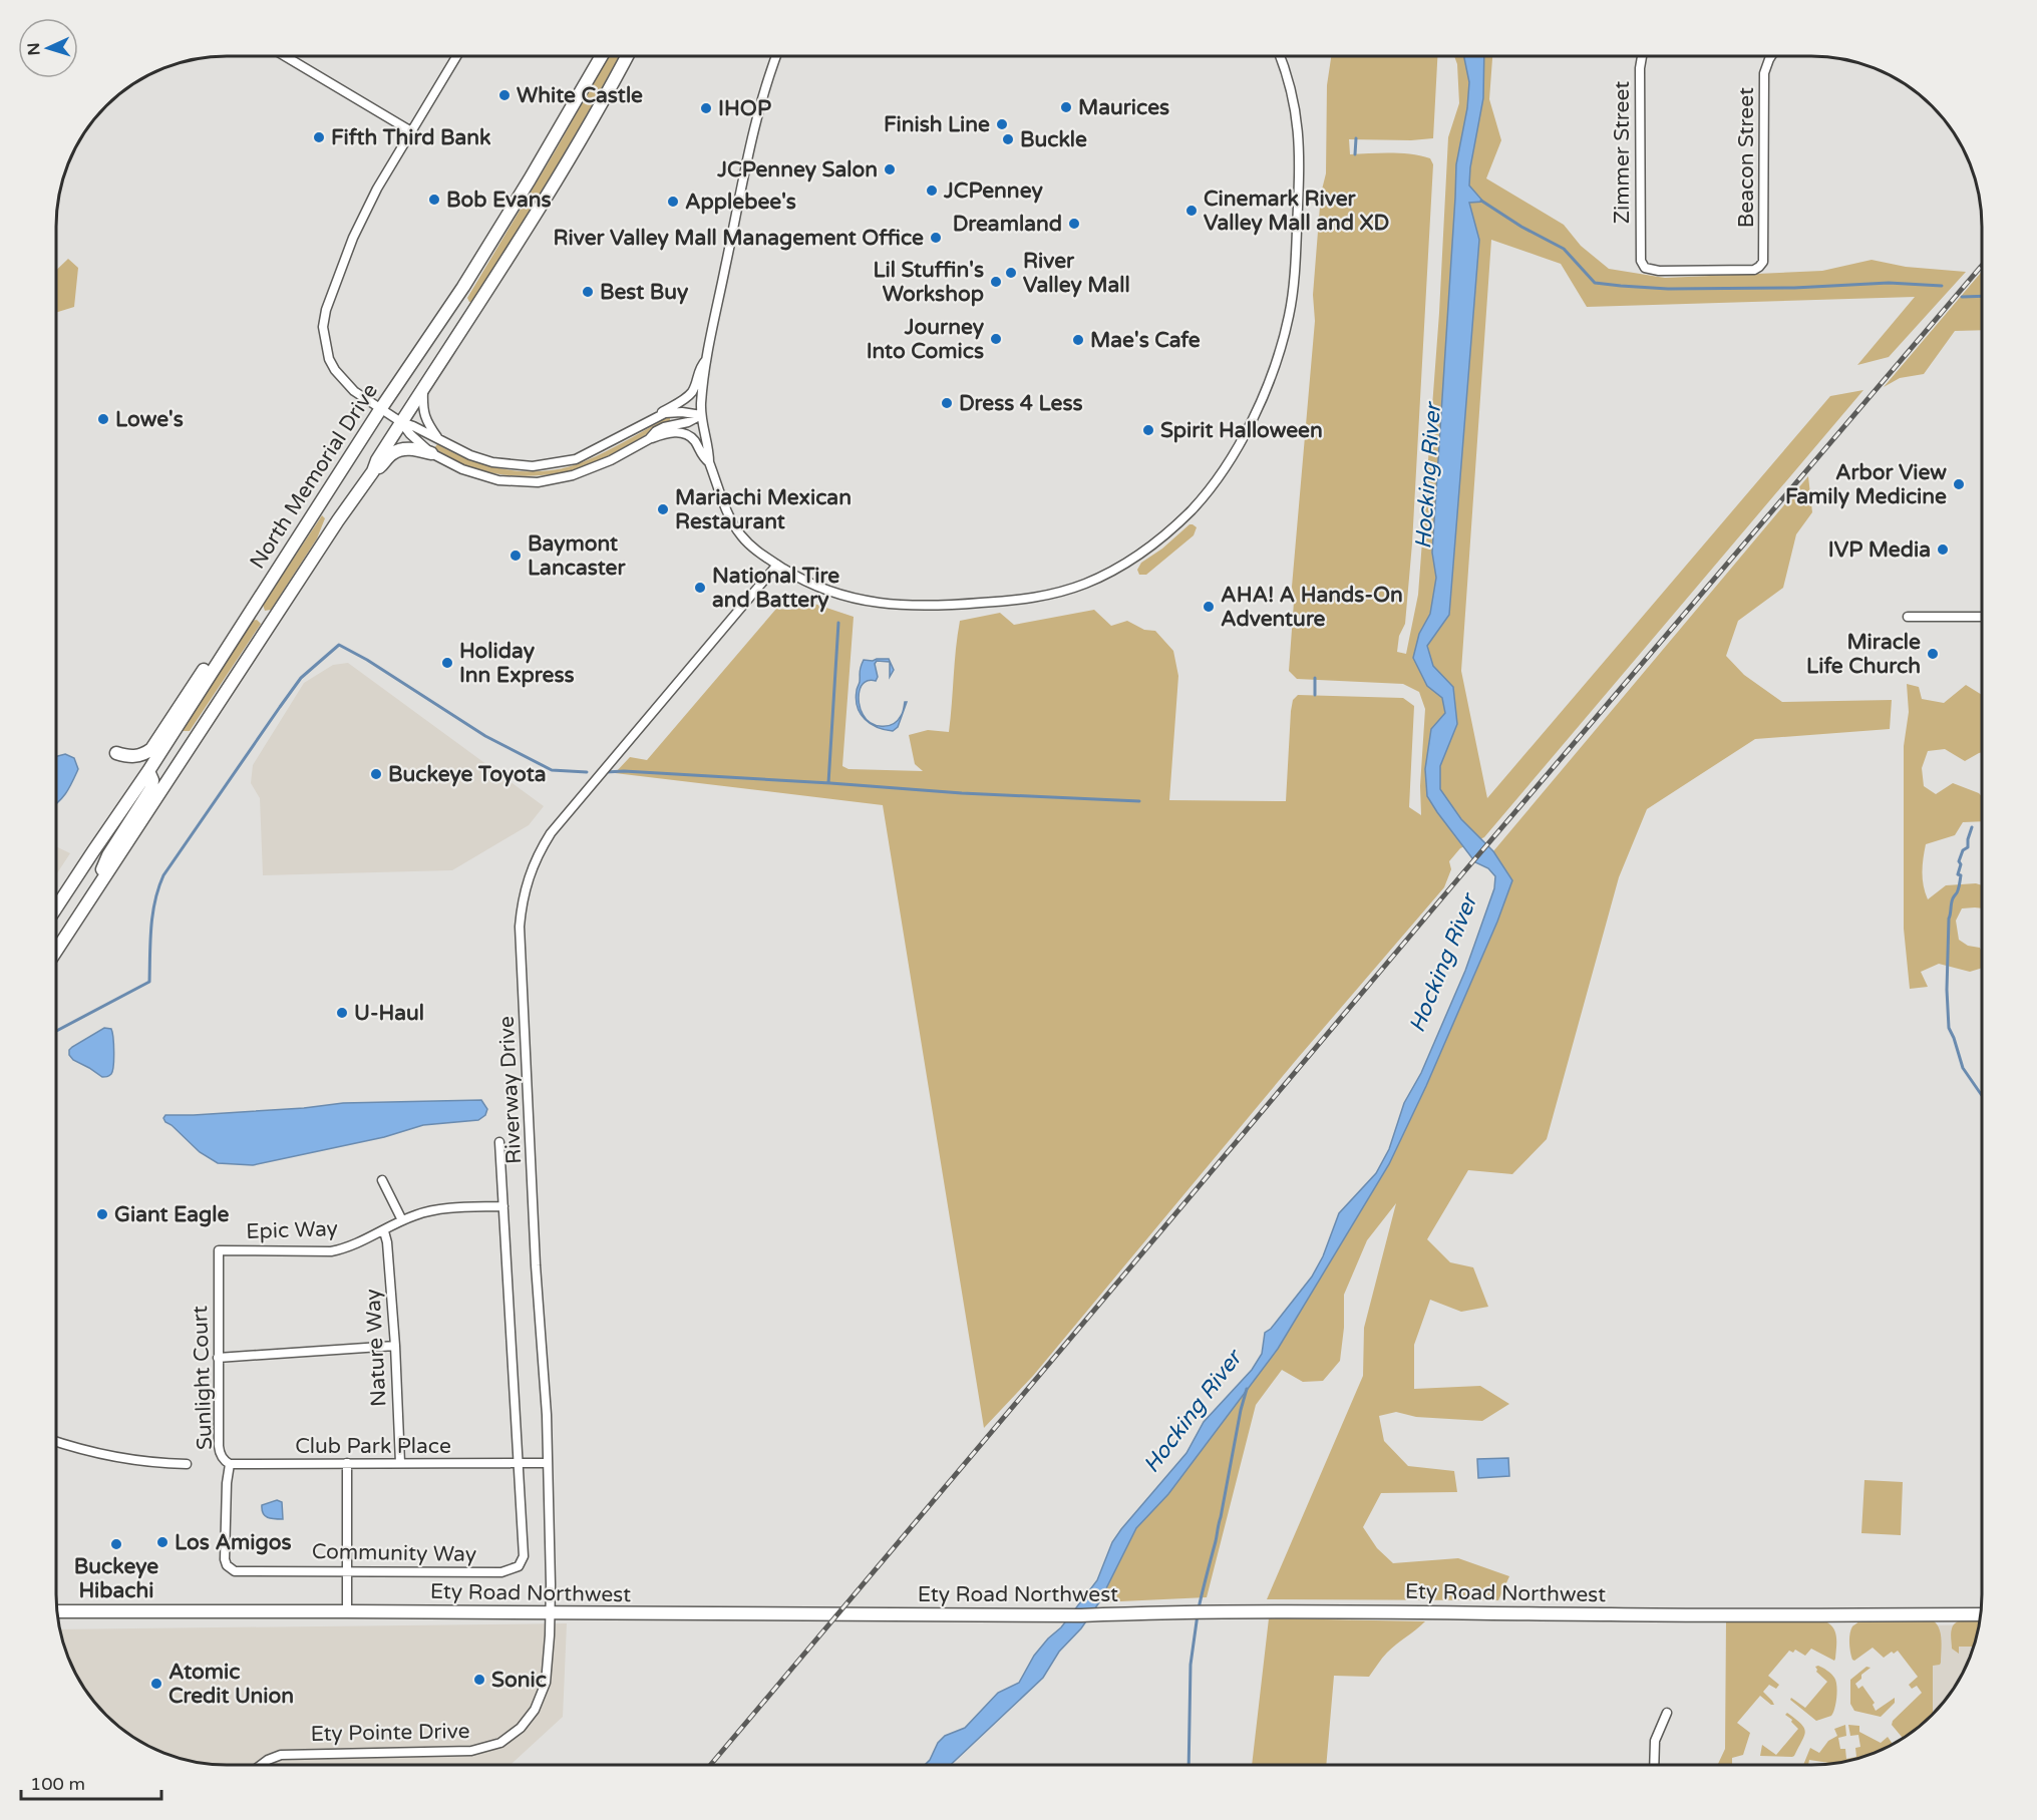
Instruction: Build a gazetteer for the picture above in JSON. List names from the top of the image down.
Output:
{
  "streets": {
    "main road": ["North Memorial Drive", "Ety Road Northwest"],
    "street": [
      "Zimmer Street",
      "Beacon Street",
      "Riverway Drive",
      "Epic Way",
      "Nature Way",
      "Sunlight Court",
      "Club Park Place",
      "Community Way",
      "Ety Pointe Drive"
    ]
  },
  "crossings": [
    ["Zimmer Street", "Beacon Street"],
    ["Riverway Drive", "Club Park Place"],
    ["Riverway Drive", "Ety Road Northwest"],
    ["Riverway Drive", "Ety Pointe Drive"],
    ["Epic Way", "Nature Way"],
    ["Epic Way", "Sunlight Court"],
    ["Nature Way", "Club Park Place"],
    ["Sunlight Court", "Club Park Place"],
    ["Sunlight Court", "Community Way"],
    ["Club Park Place", "Community Way"],
    ["Ety Road Northwest", "Ety Pointe Drive"]
  ],
  "water": ["Hocking River"],
  "places": [
    "White Castle",
    "Maurices",
    "IHOP",
    "Finish Line",
    "Fifth Third Bank",
    "Buckle",
    "JCPenney Salon",
    "JCPenney",
    "Bob Evans",
    "Applebee's",
    "Cinemark River Valley Mall and XD",
    "Dreamland",
    "River Valley Mall Management Office",
    "River Valley Mall",
    "Lil Stuffin's Workshop",
    "Best Buy",
    "Journey Into Comics",
    "Mae's Cafe",
    "Dress 4 Less",
    "Lowe's",
    "Spirit Halloween",
    "Arbor View Family Medicine",
    "Mariachi Mexican Restaurant",
    "IVP Media",
    "Baymont Lancaster",
    "National Tire and Battery",
    "AHA! A Hands-On Adventure",
    "Miracle Life Church",
    "Holiday Inn Express",
    "Buckeye Toyota",
    "U-Haul",
    "Giant Eagle",
    "Los Amigos",
    "Buckeye Hibachi",
    "Sonic",
    "Atomic Credit Union"
  ],
  "scale_bar": "100 m",
  "north": "left"
}
